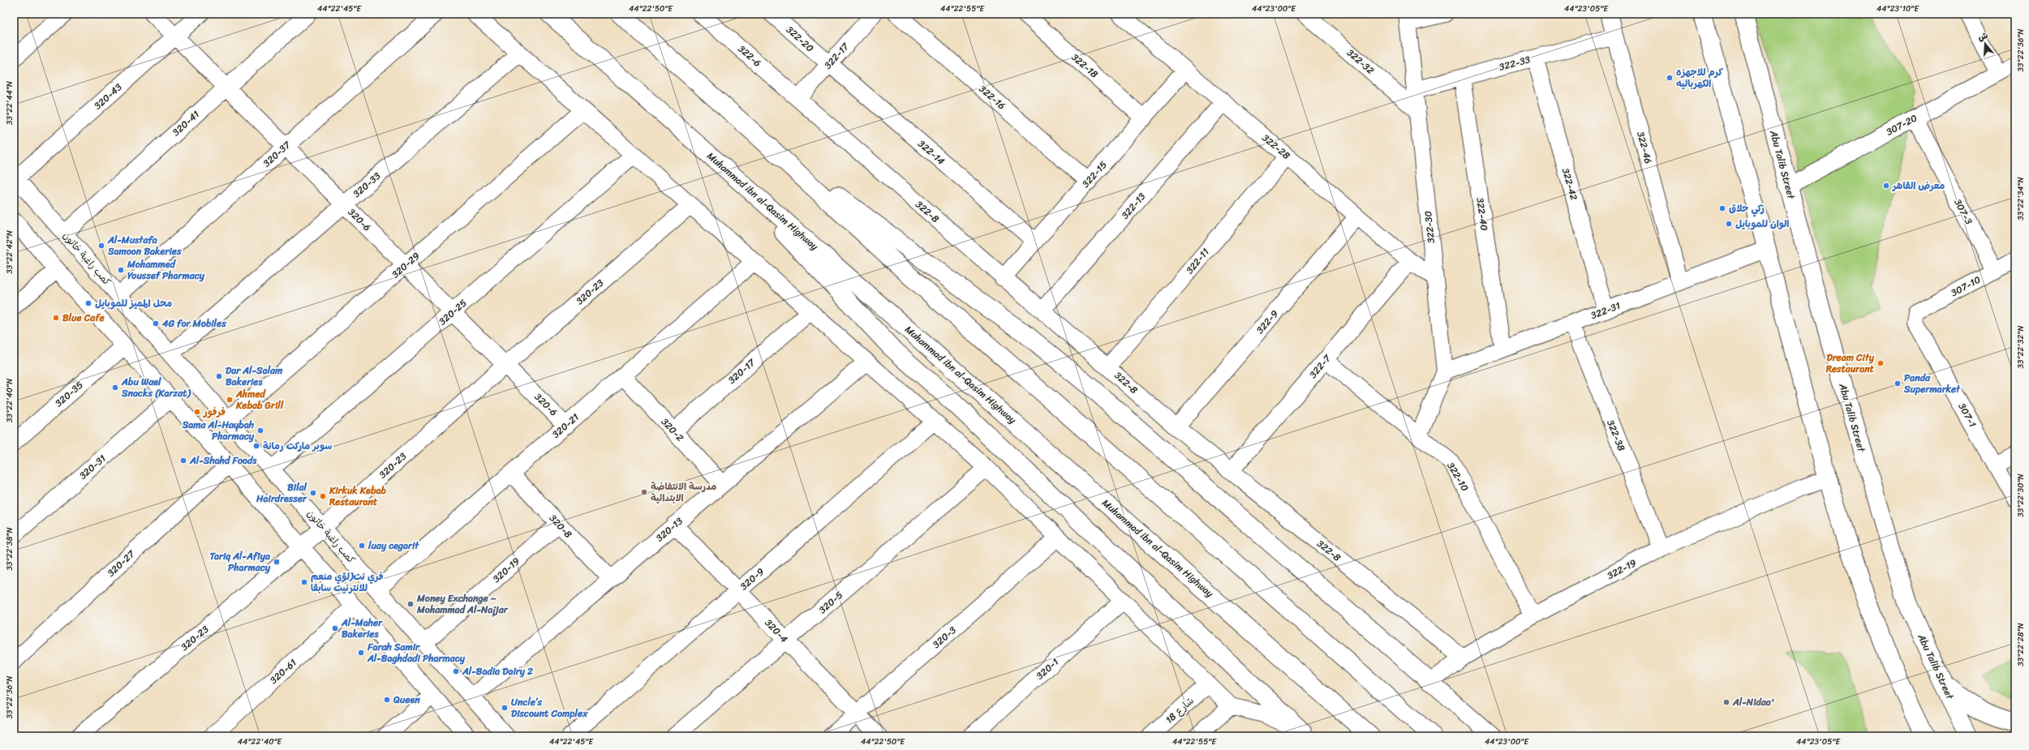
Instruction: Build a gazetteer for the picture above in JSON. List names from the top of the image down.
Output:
{
  "streets": {
    "main road": ["Abu Talib Street", "Muhammad ibn al-Qasim Highway"],
    "street": [
      "322-20",
      "322-6",
      "322-17",
      "322-32",
      "322-33",
      "322-18",
      "320-43",
      "322-16",
      "320-41",
      "307-20",
      "322-28",
      "322-46",
      "322-14",
      "320-37",
      "322-15",
      "322-42",
      "320-33",
      "322-13",
      "322-8",
      "307-3",
      "322-40",
      "320-6",
      "322-30",
      "كمب راغبة خاتون",
      "322-11",
      "320-29",
      "307-10",
      "320-23",
      "322-31",
      "320-25",
      "322-9",
      "322-7",
      "320-17",
      "320-35",
      "307-1",
      "320-21",
      "320-2",
      "322-38",
      "320-31",
      "322-10",
      "320-8",
      "320-13",
      "320-27",
      "322-19",
      "320-19",
      "320-9",
      "320-5",
      "320-4",
      "320-3",
      "320-1",
      "320-61",
      "شارع 18"
    ]
  },
  "crossings": [
    ["322-20", "322-17"],
    ["322-20", "322-14"],
    ["322-6", "322-17"],
    ["322-6", "322-8"],
    ["322-17", "322-14"],
    ["322-17", "322-8"],
    ["322-32", "322-30"],
    ["322-33", "322-46"],
    ["322-33", "322-42"],
    ["322-33", "322-40"],
    ["322-33", "322-30"],
    ["322-18", "322-15"],
    ["320-43", "320-6"],
    ["320-43", "كمب راغبة خاتون"],
    ["322-16", "322-15"],
    ["320-41", "320-6"],
    ["320-41", "كمب راغبة خاتون"],
    ["307-20", "Abu Talib Street"],
    ["307-20", "307-3"],
    ["322-28", "322-15"],
    ["322-28", "322-13"],
    ["322-28", "322-30"],
    ["322-28", "322-11"],
    ["322-28", "322-9"],
    ["322-28", "322-7"],
    ["322-46", "322-31"],
    ["322-14", "322-15"],
    ["320-37", "320-6"],
    ["320-37", "كمب راغبة خاتون"],
    ["322-15", "322-8"],
    ["322-42", "322-31"],
    ["320-33", "320-6"],
    ["320-33", "كمب راغبة خاتون"],
    ["322-13", "322-8"],
    ["322-8", "322-11"],
    ["322-8", "322-9"],
    ["322-8", "322-7"],
    ["322-8", "322-19"],
    ["307-3", "307-10"],
    ["322-40", "322-31"],
    ["320-6", "320-29"],
    ["320-6", "320-23"],
    ["320-6", "320-25"],
    ["320-6", "320-21"],
    ["322-30", "322-31"],
    ["322-30", "322-10"],
    ["كمب راغبة خاتون", "320-29"],
    ["كمب راغبة خاتون", "320-23"],
    ["كمب راغبة خاتون", "320-25"],
    ["كمب راغبة خاتون", "320-21"],
    ["كمب راغبة خاتون", "320-13"],
    ["كمب راغبة خاتون", "320-19"],
    ["307-10", "307-1"],
    ["322-31", "322-38"],
    ["322-7", "322-10"],
    ["320-17", "320-2"],
    ["320-21", "320-2"],
    ["320-21", "320-8"],
    ["320-2", "320-13"],
    ["322-38", "322-19"],
    ["322-10", "322-19"],
    ["320-8", "320-13"],
    ["320-8", "320-19"],
    ["320-13", "320-4"],
    ["320-9", "320-4"],
    ["320-5", "320-4"],
    ["320-4", "320-3"]
  ],
  "places": [
    "كرم للاجهزه الكهربائيه",
    "معرض القاهر",
    "زكي حلاق",
    "الوان للموبايل",
    "Al-Mustafa Samoon Bakeries",
    "Mohammed Youssef Pharmacy",
    "محل المميز للموبايل",
    "Blue Cafe",
    "4G for Mobiles",
    "Dream City Restaurant",
    "Dar Al-Salam Bakeries",
    "Panda Supermarket",
    "Abu Wael Snacks (Karzat)",
    "Ahmed Kebab Grill",
    "فرفور",
    "Sama Al-Haybah Pharmacy",
    "سوبر ماركت رمانة",
    "Al-Shahd Foods",
    "مدرسة الانتفاضة الابتدائية",
    "Bilal Hairdresser",
    "Kirkuk Kebab Restaurant",
    "luay cegarit",
    "Tariq Al-Afiya Pharmacy",
    "فري نت(لؤي منعم للانترنيت سابقا",
    "Money Exchange – Mohammad Al-Najjar",
    "Al-Maher Bakeries",
    "Farah Samir Al-Baghdadi Pharmacy",
    "Al-Badia Dairy 2",
    "Queen",
    "Al-Nidaa'",
    "Uncle’s Discount Complex"
  ],
  "north": "top",
  "coordinates": [
    "44°22'45\"E",
    "44°22'50\"E",
    "44°22'55\"E",
    "44°23'00\"E",
    "44°23'05\"E",
    "44°23'10\"E",
    "33°22'36\"N",
    "33°22'44\"N",
    "33°22'34\"N",
    "33°22'42\"N",
    "33°22'32\"N",
    "33°22'40\"N",
    "33°22'30\"N",
    "33°22'38\"N",
    "33°22'28\"N",
    "44°22'40\"E"
  ]
}
